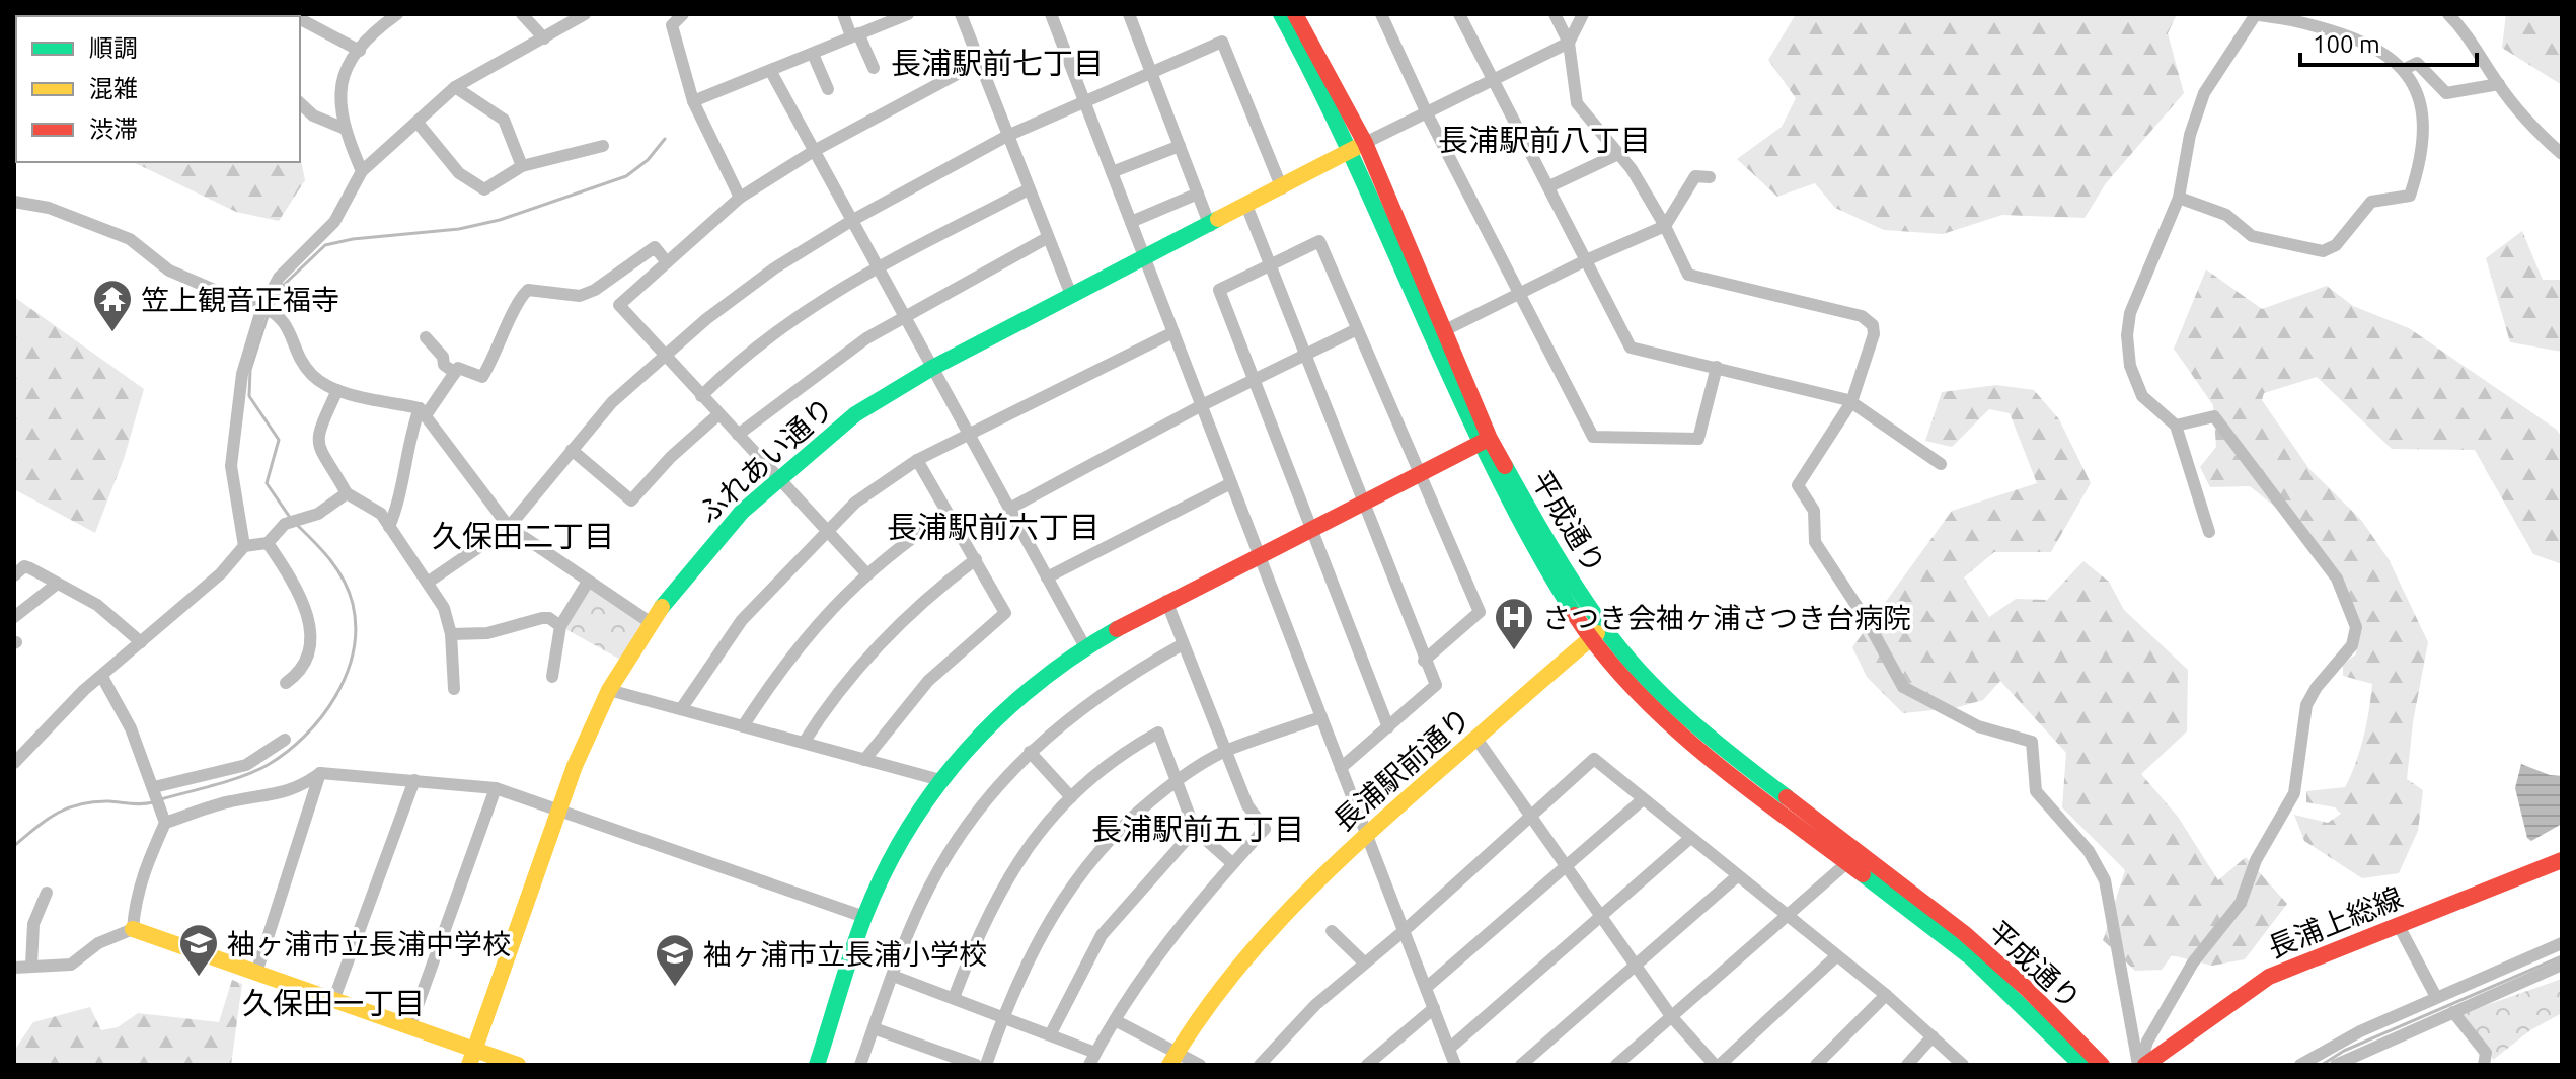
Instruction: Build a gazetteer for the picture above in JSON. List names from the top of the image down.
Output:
{
  "streets": {
    "street": [
      "ふれあい通り",
      "平成通り",
      "長浦駅前通り",
      "長浦上総線"
    ]
  },
  "crossings": [
    ["ふれあい通り", "平成通り"],
    ["平成通り", "長浦駅前通り"]
  ],
  "districts": [
    "長浦駅前七丁目",
    "長浦駅前八丁目",
    "長浦駅前六丁目",
    "久保田二丁目",
    "長浦駅前五丁目",
    "久保田一丁目"
  ],
  "places": {
    "temple": ["笠上観音正福寺"],
    "hospital": ["さつき会袖ヶ浦さつき台病院"],
    "school or university": ["袖ヶ浦市立長浦中学校", "袖ヶ浦市立長浦小学校"]
  },
  "legend": ["順調", "混雑", "渋滞"],
  "scale_bar": "100 m"
}
